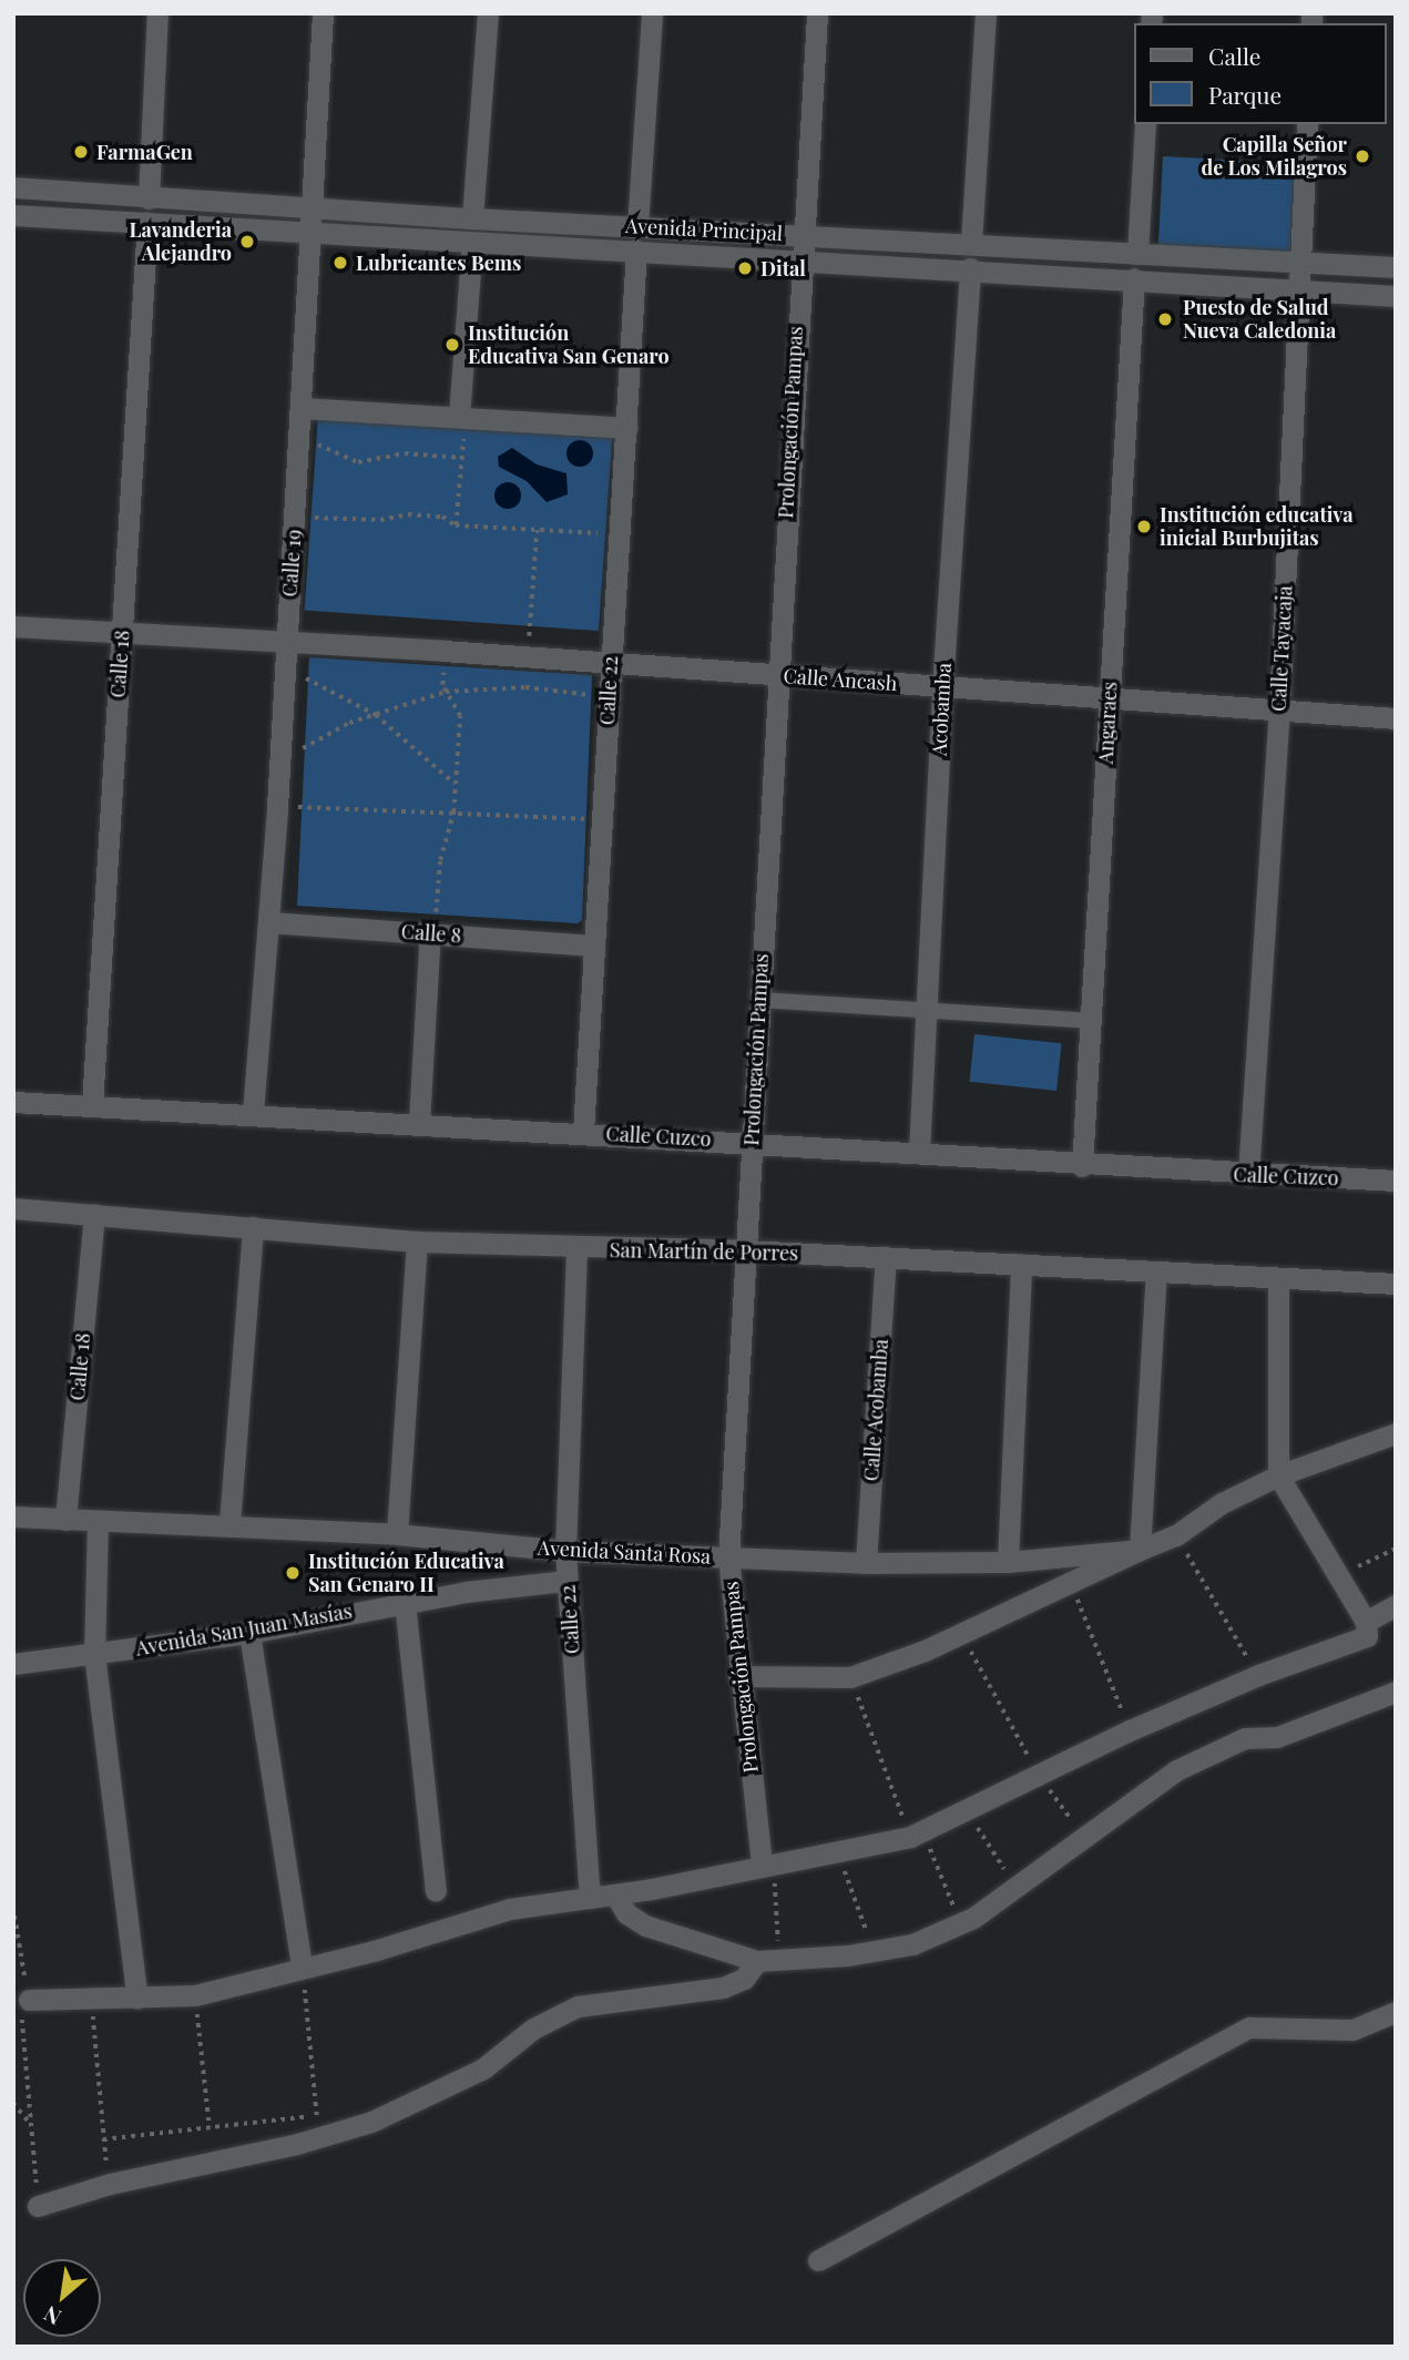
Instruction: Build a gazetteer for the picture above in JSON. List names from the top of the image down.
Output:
{
  "streets": {
    "street": [
      "Avenida Principal",
      "Prolongación Pampas",
      "Calle 19",
      "Calle Tayacaja",
      "Calle 18",
      "Calle Ancash",
      "Calle 22",
      "Acobamba",
      "Angaraes",
      "Calle 8",
      "Calle Cuzco",
      "San Martín de Porres",
      "Calle Acobamba",
      "Avenida Santa Rosa",
      "Avenida San Juan Masías"
    ]
  },
  "crossings": [
    ["Avenida Principal", "Prolongación Pampas"],
    ["Avenida Principal", "Calle 19"],
    ["Avenida Principal", "Calle Tayacaja"],
    ["Avenida Principal", "Calle 18"],
    ["Avenida Principal", "Calle 22"],
    ["Avenida Principal", "Acobamba"],
    ["Avenida Principal", "Angaraes"],
    ["Prolongación Pampas", "Calle Ancash"],
    ["Prolongación Pampas", "Calle Cuzco"],
    ["Prolongación Pampas", "San Martín de Porres"],
    ["Prolongación Pampas", "Avenida Santa Rosa"],
    ["Calle 19", "Calle Ancash"],
    ["Calle 19", "Calle 8"],
    ["Calle 19", "Calle Cuzco"],
    ["Calle Tayacaja", "Calle Ancash"],
    ["Calle Tayacaja", "Calle Cuzco"],
    ["Calle 18", "Calle Ancash"],
    ["Calle 18", "Calle Cuzco"],
    ["Calle 18", "San Martín de Porres"],
    ["Calle 18", "Avenida Santa Rosa"],
    ["Calle Ancash", "Calle 22"],
    ["Calle Ancash", "Acobamba"],
    ["Calle Ancash", "Angaraes"],
    ["Calle 22", "Calle 8"],
    ["Calle 22", "Calle Cuzco"],
    ["Calle 22", "San Martín de Porres"],
    ["Calle 22", "Avenida Santa Rosa"],
    ["Calle 22", "Avenida San Juan Masías"],
    ["Acobamba", "Calle Cuzco"],
    ["Angaraes", "Calle Cuzco"],
    ["San Martín de Porres", "Calle Acobamba"],
    ["Calle Acobamba", "Avenida Santa Rosa"]
  ],
  "places": [
    "FarmaGen",
    "Capilla Señor de Los Milagros",
    "Lavanderia Alejandro",
    "Lubricantes Bems",
    "Dital",
    "Puesto de Salud Nueva Caledonia",
    "Institución Educativa San Genaro",
    "Institución educativa inicial Burbujitas",
    "Institución Educativa San Genaro II"
  ],
  "legend": ["Calle", "Parque"],
  "north": "bottom left"
}
